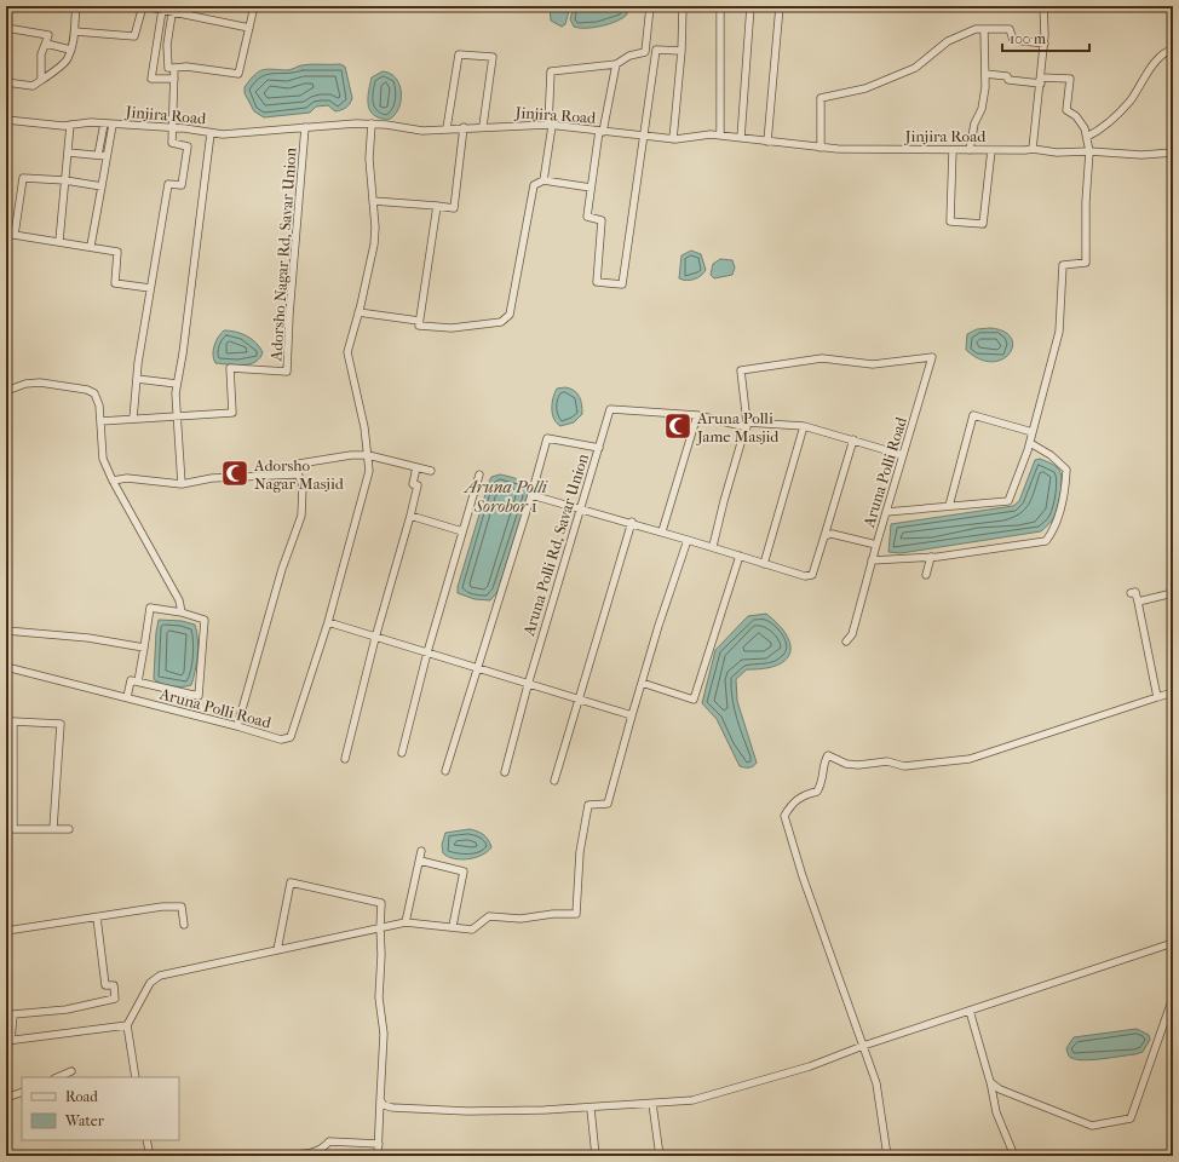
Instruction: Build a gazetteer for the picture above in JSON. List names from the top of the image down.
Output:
{
  "streets": {
    "street": [
      "Jinjira Road",
      "Adorsho Nagar Rd, Savar Union",
      "Aruna Polli Road",
      "Aruna Polli Rd, Savar Union"
    ]
  },
  "crossings": [
    ["Jinjira Road", "Adorsho Nagar Rd, Savar Union"]
  ],
  "water": ["Aruna Polli Sorobor 1"],
  "places": {
    "mosque": ["Aruna Polli Jame Masjid", "Adorsho Nagar Masjid"]
  },
  "legend": ["Road", "Water"],
  "scale_bar": "100 m"
}
